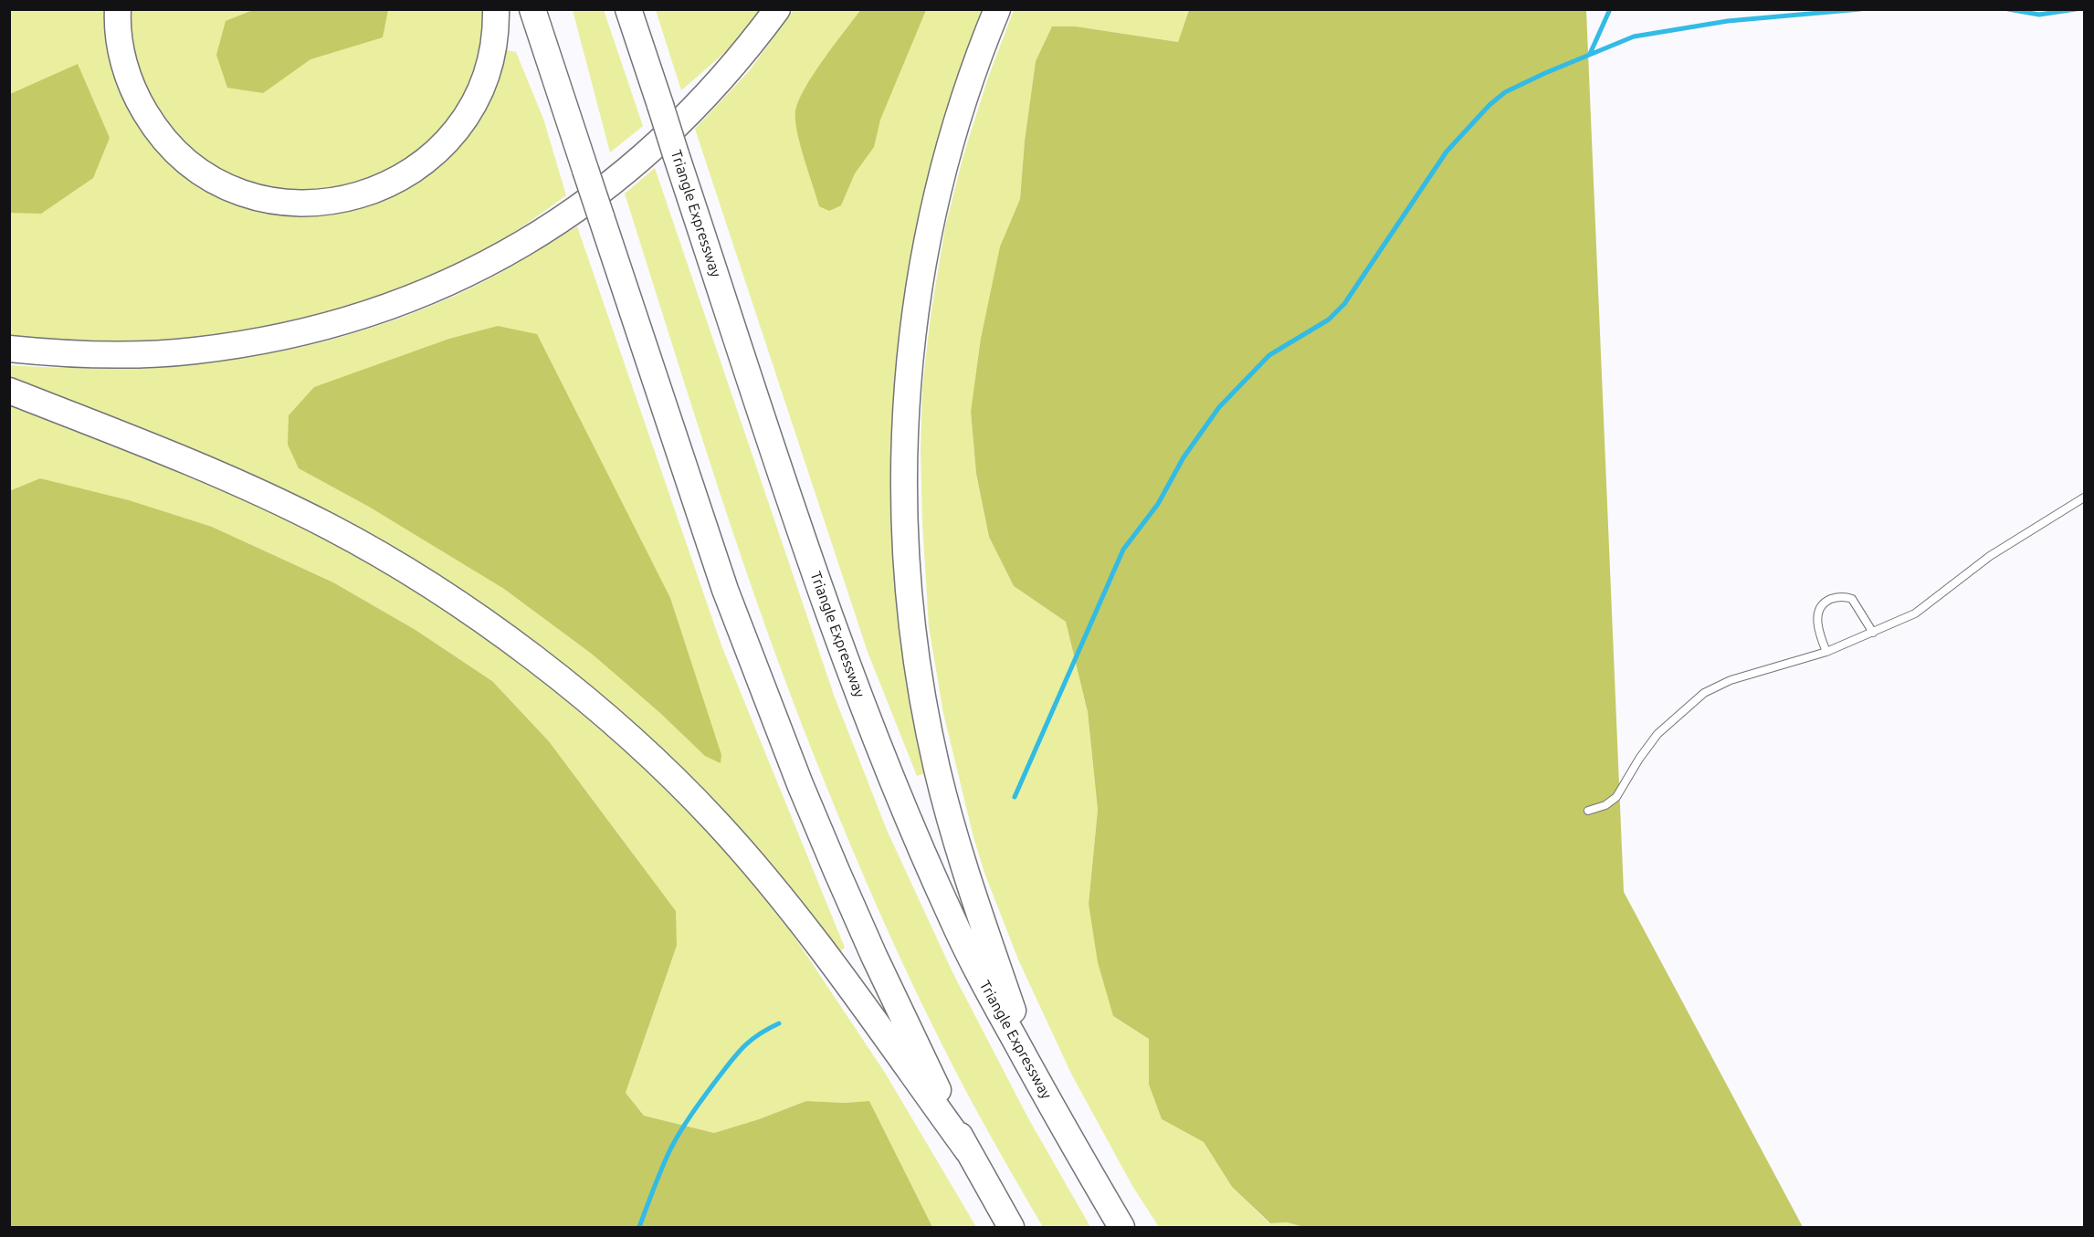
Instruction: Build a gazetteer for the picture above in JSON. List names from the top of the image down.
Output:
{
  "streets": {
    "highway": ["Triangle Expressway"]
  }
}
